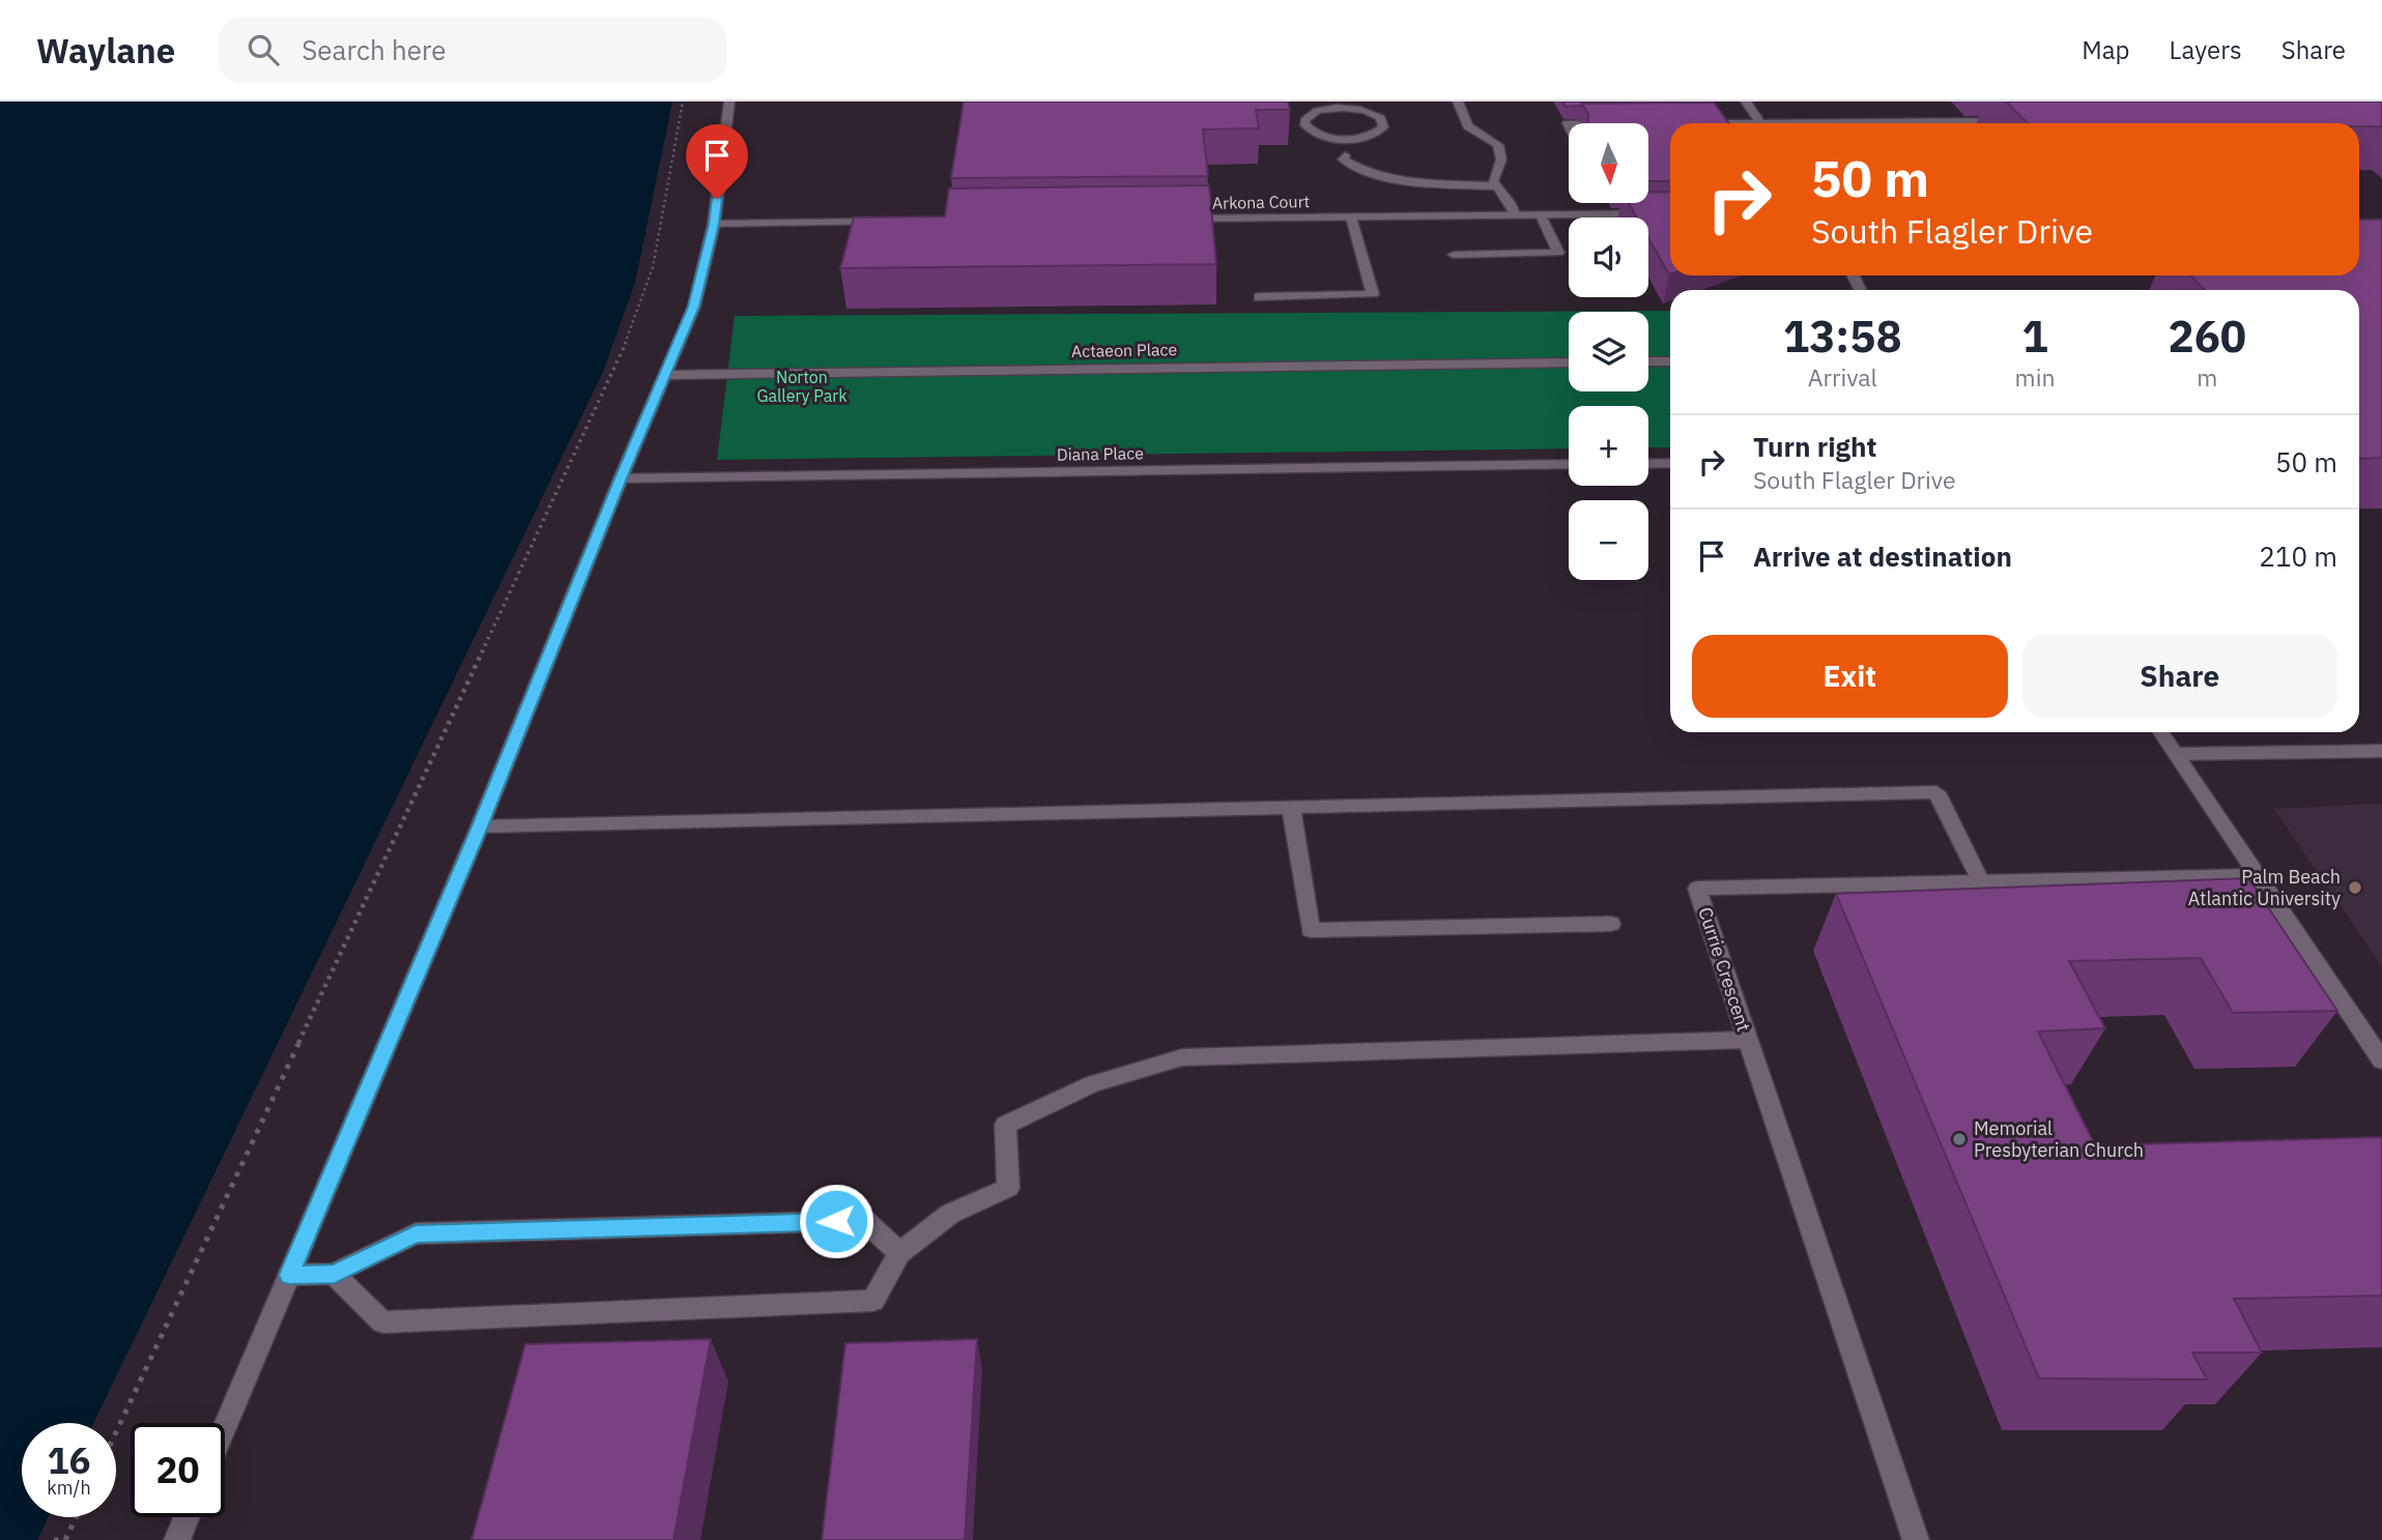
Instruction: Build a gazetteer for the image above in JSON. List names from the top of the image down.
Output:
{
  "streets": {
    "street": [
      "Arkona Court",
      "Actaeon Place",
      "Diana Place",
      "Currie Crescent"
    ]
  },
  "parks": ["Norton Gallery Park"],
  "places": ["Palm Beach Atlantic University", "Memorial Presbyterian Church"],
  "north": "bottom",
  "page": {
    "header": "Waylane",
    "search": "Search here",
    "nav": ["Map", "Layers", "Share"],
    "map_buttons": ["+", "−"],
    "turn": ["50 m", "South Flagler Drive"],
    "eta": [
      "13:58",
      "Arrival",
      "1",
      "min",
      "260",
      "m"
    ],
    "list": [
      {
        "name": "Turn right",
        "note": "South Flagler Drive",
        "value": "50 m"
      },
      {
        "name": "Arrive at destination",
        "value": "210 m"
      }
    ],
    "buttons": ["Exit", "Share"],
    "speed": "16 km/h",
    "limit": "20"
  }
}
